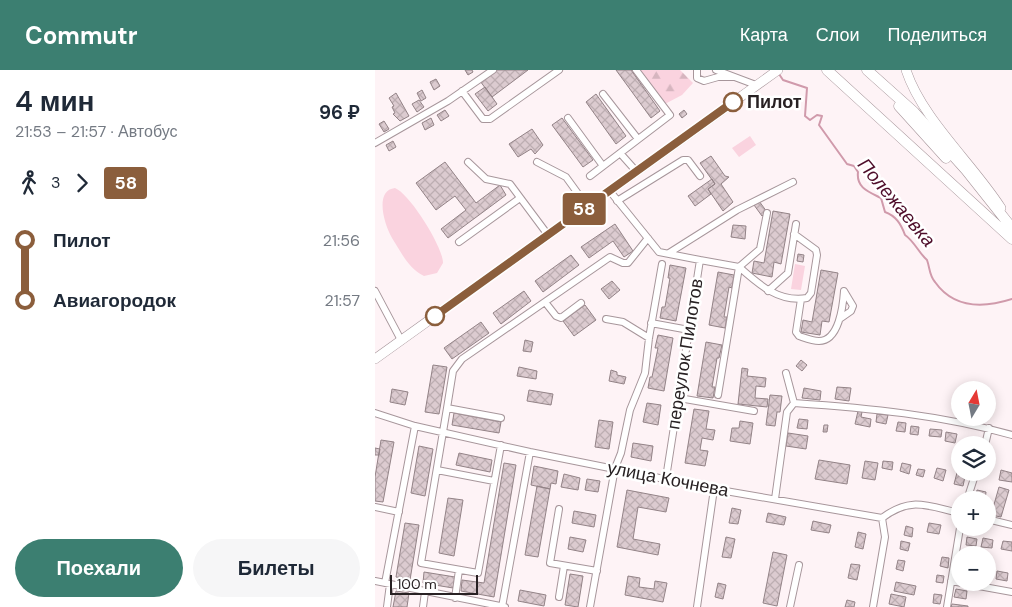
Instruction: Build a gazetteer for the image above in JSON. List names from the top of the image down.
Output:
{
  "streets": {
    "street": ["переулок Пилотов", "улица Кочнева"]
  },
  "crossings": [
    ["переулок Пилотов", "улица Кочнева"]
  ],
  "water": ["Полежаевка"],
  "places": ["Пилот"],
  "lines": ["bus line 58"],
  "scale_bar": "100 m",
  "north": "top",
  "page": {
    "header": "Commutr",
    "nav": ["Карта", "Слои", "Поделиться"],
    "heading": ["4 мин", "21:53 – 21:57 · Автобус", "96 ₽"],
    "on_map": "58",
    "legs": ["3", "58"],
    "list": [
      {
        "name": "Пилот",
        "value": "21:56"
      },
      {
        "name": "Авиагородок",
        "value": "21:57"
      }
    ],
    "map_buttons": ["+", "−"],
    "buttons": ["Поехали", "Билеты"],
    "scale": "100 m"
  }
}
